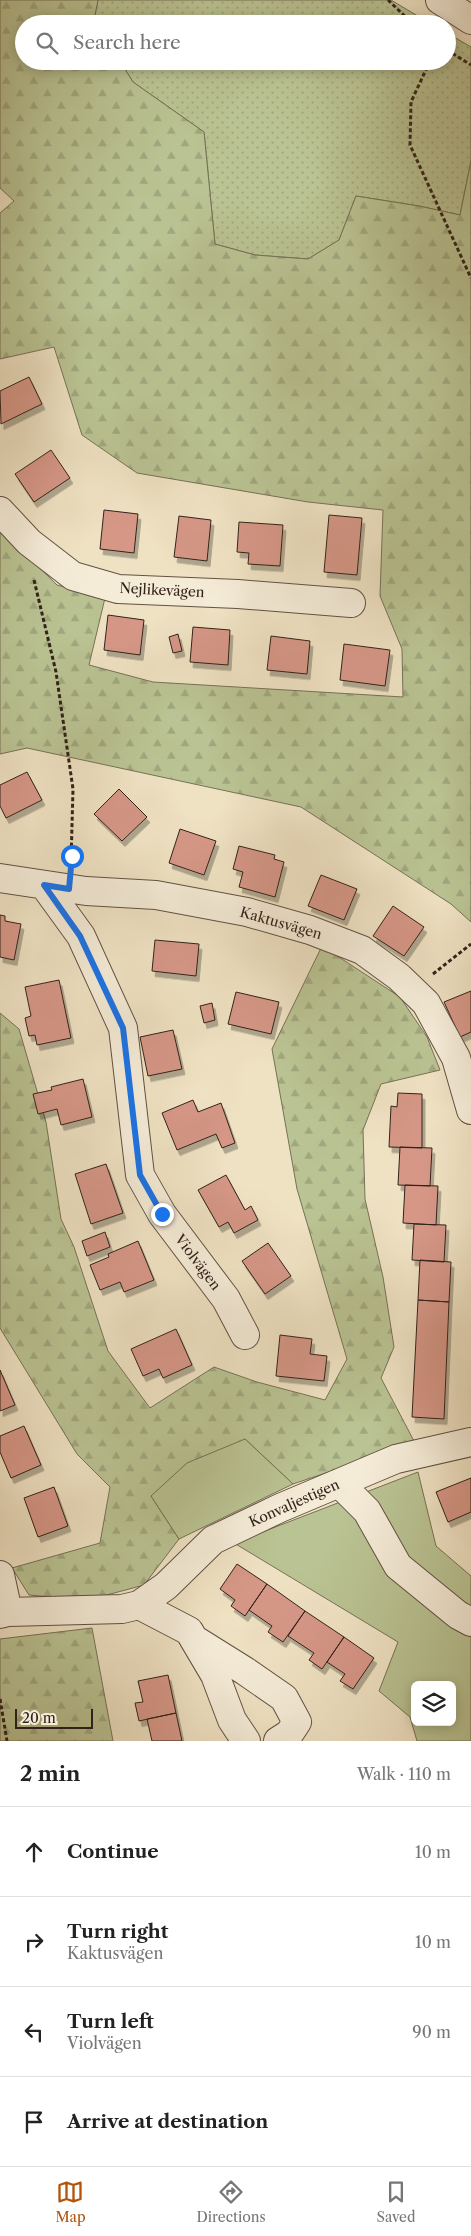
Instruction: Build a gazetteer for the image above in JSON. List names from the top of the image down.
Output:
{
  "streets": {
    "street": [
      "Nejlikevägen",
      "Kaktusvägen",
      "Violvägen",
      "Konvaljestigen"
    ]
  },
  "crossings": [
    ["Kaktusvägen", "Violvägen"]
  ],
  "scale_bar": "20 m",
  "page": {
    "search": "Search here",
    "scale": "20 m",
    "heading": ["2 min", "Walk · 110 m"],
    "list": [
      ["Continue", "10 m"],
      ["Turn right", "Kaktusvägen", "10 m"],
      ["Turn left", "Violvägen", "90 m"],
      "Arrive at destination"
    ],
    "nav": ["Map", "Directions", "Saved"]
  }
}
